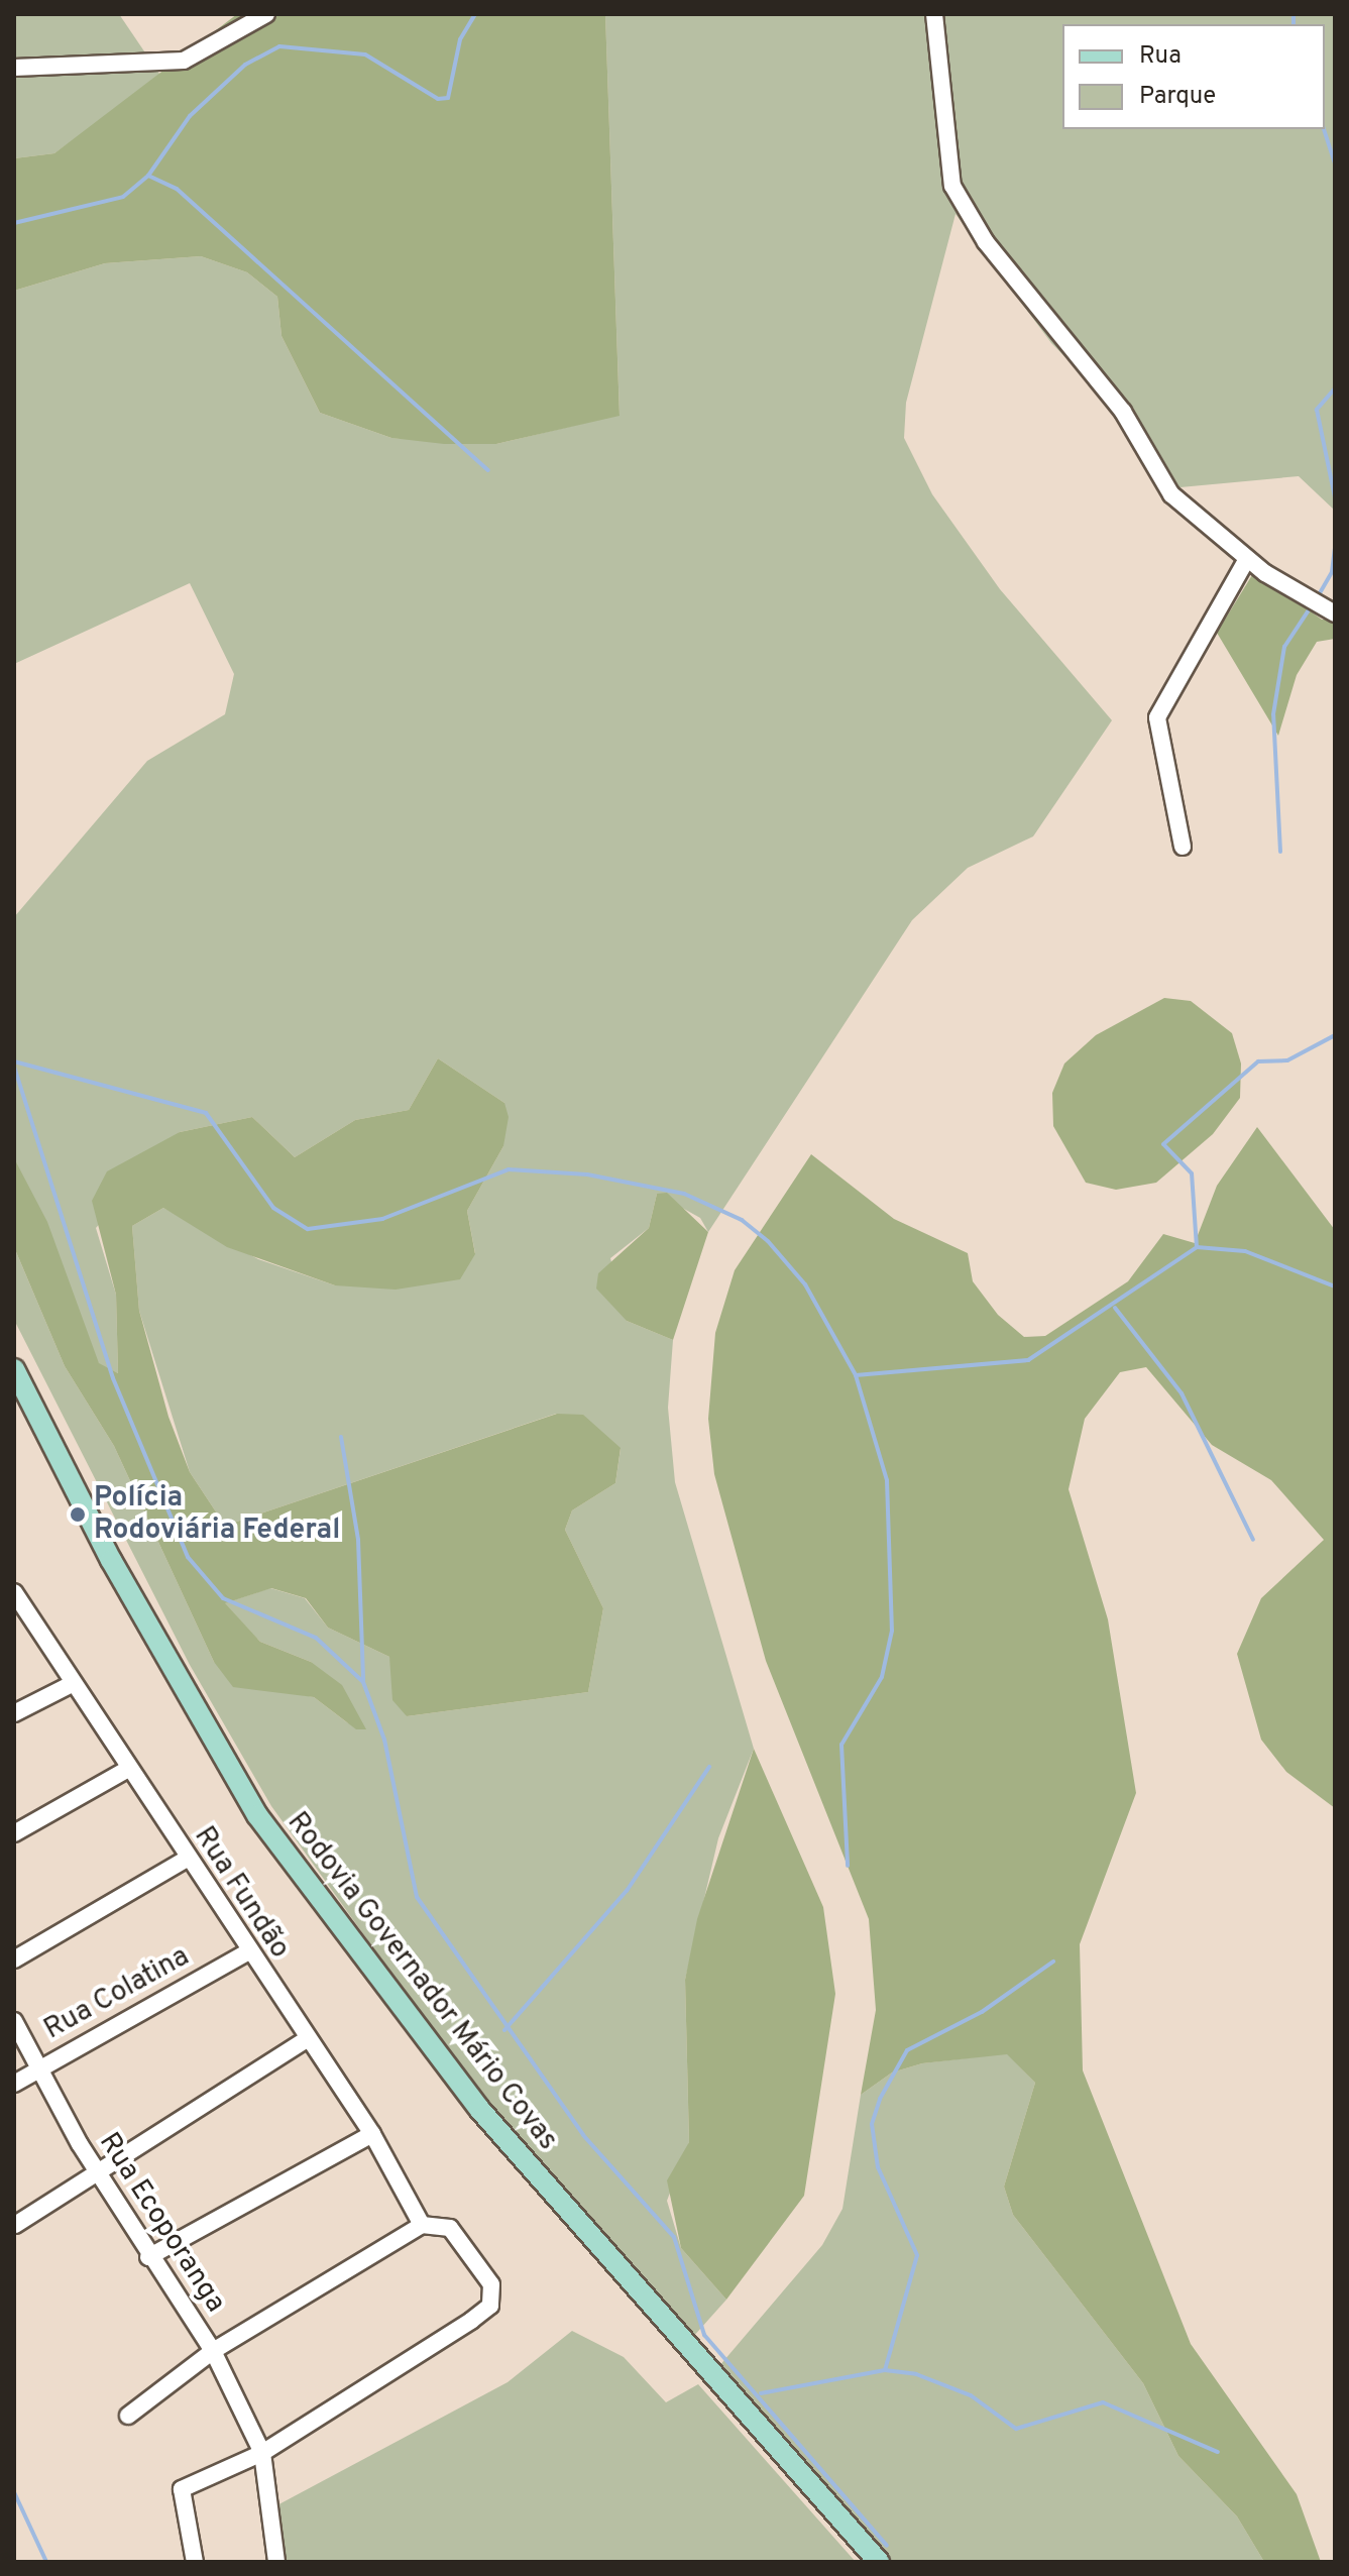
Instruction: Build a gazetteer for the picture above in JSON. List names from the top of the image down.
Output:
{
  "streets": {
    "main road": ["Rodovia Governador Mário Covas"],
    "street": ["Rua Fundão", "Rua Colatina", "Rua Ecoporanga"]
  },
  "crossings": [
    ["Rua Fundão", "Rua Colatina"],
    ["Rua Colatina", "Rua Ecoporanga"]
  ],
  "places": ["Polícia Rodoviária Federal"],
  "legend": ["Rua", "Parque"]
}
